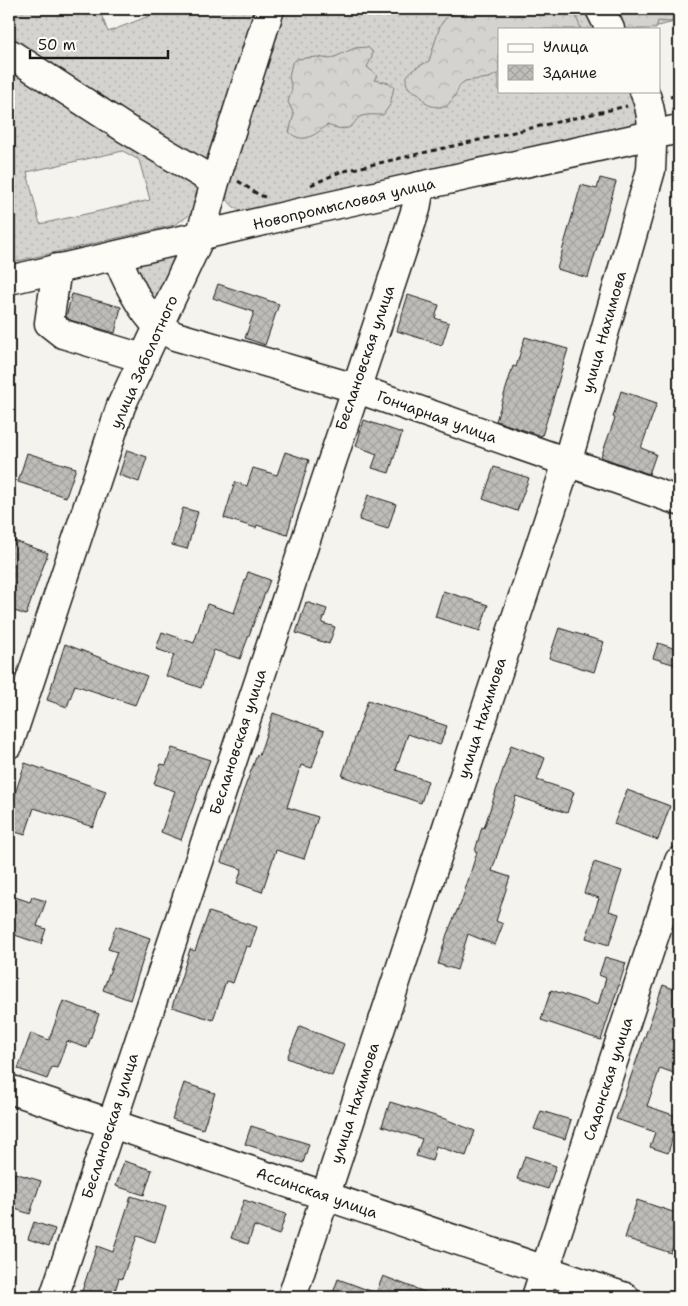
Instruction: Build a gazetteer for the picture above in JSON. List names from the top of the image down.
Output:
{
  "streets": {
    "street": [
      "Новопромысловая улица",
      "улица Нахимова",
      "Беслановская улица",
      "улица Заболотного",
      "Гончарная улица",
      "Садонская улица",
      "Ассинская улица"
    ]
  },
  "crossings": [
    ["Новопромысловая улица", "улица Нахимова"],
    ["Новопромысловая улица", "Беслановская улица"],
    ["Новопромысловая улица", "улица Заболотного"],
    ["Новопромысловая улица", "Гончарная улица"],
    ["улица Нахимова", "Гончарная улица"],
    ["улица Нахимова", "Ассинская улица"],
    ["Беслановская улица", "Гончарная улица"],
    ["Беслановская улица", "Ассинская улица"],
    ["улица Заболотного", "Гончарная улица"],
    ["Садонская улица", "Ассинская улица"]
  ],
  "legend": ["Улица", "Здание"],
  "scale_bar": "50 m"
}
